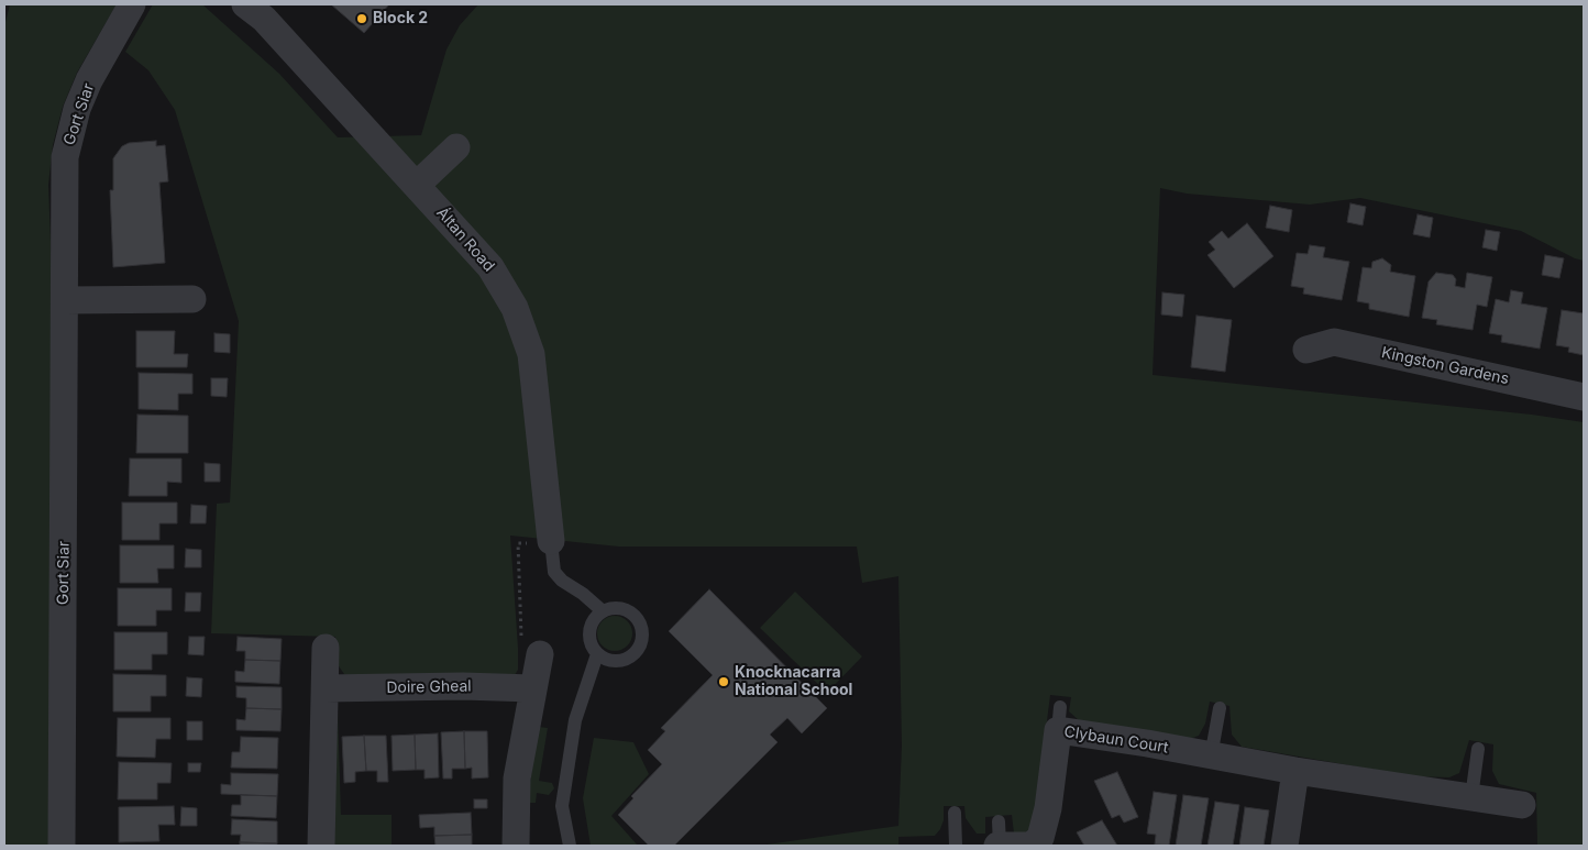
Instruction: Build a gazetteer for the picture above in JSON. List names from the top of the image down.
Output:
{
  "streets": {
    "street": [
      "Gort Siar",
      "Áltan Road",
      "Kingston Gardens",
      "Doire Gheal",
      "Clybaun Court"
    ]
  },
  "places": ["Block 2", "Knocknacarra National School"]
}
